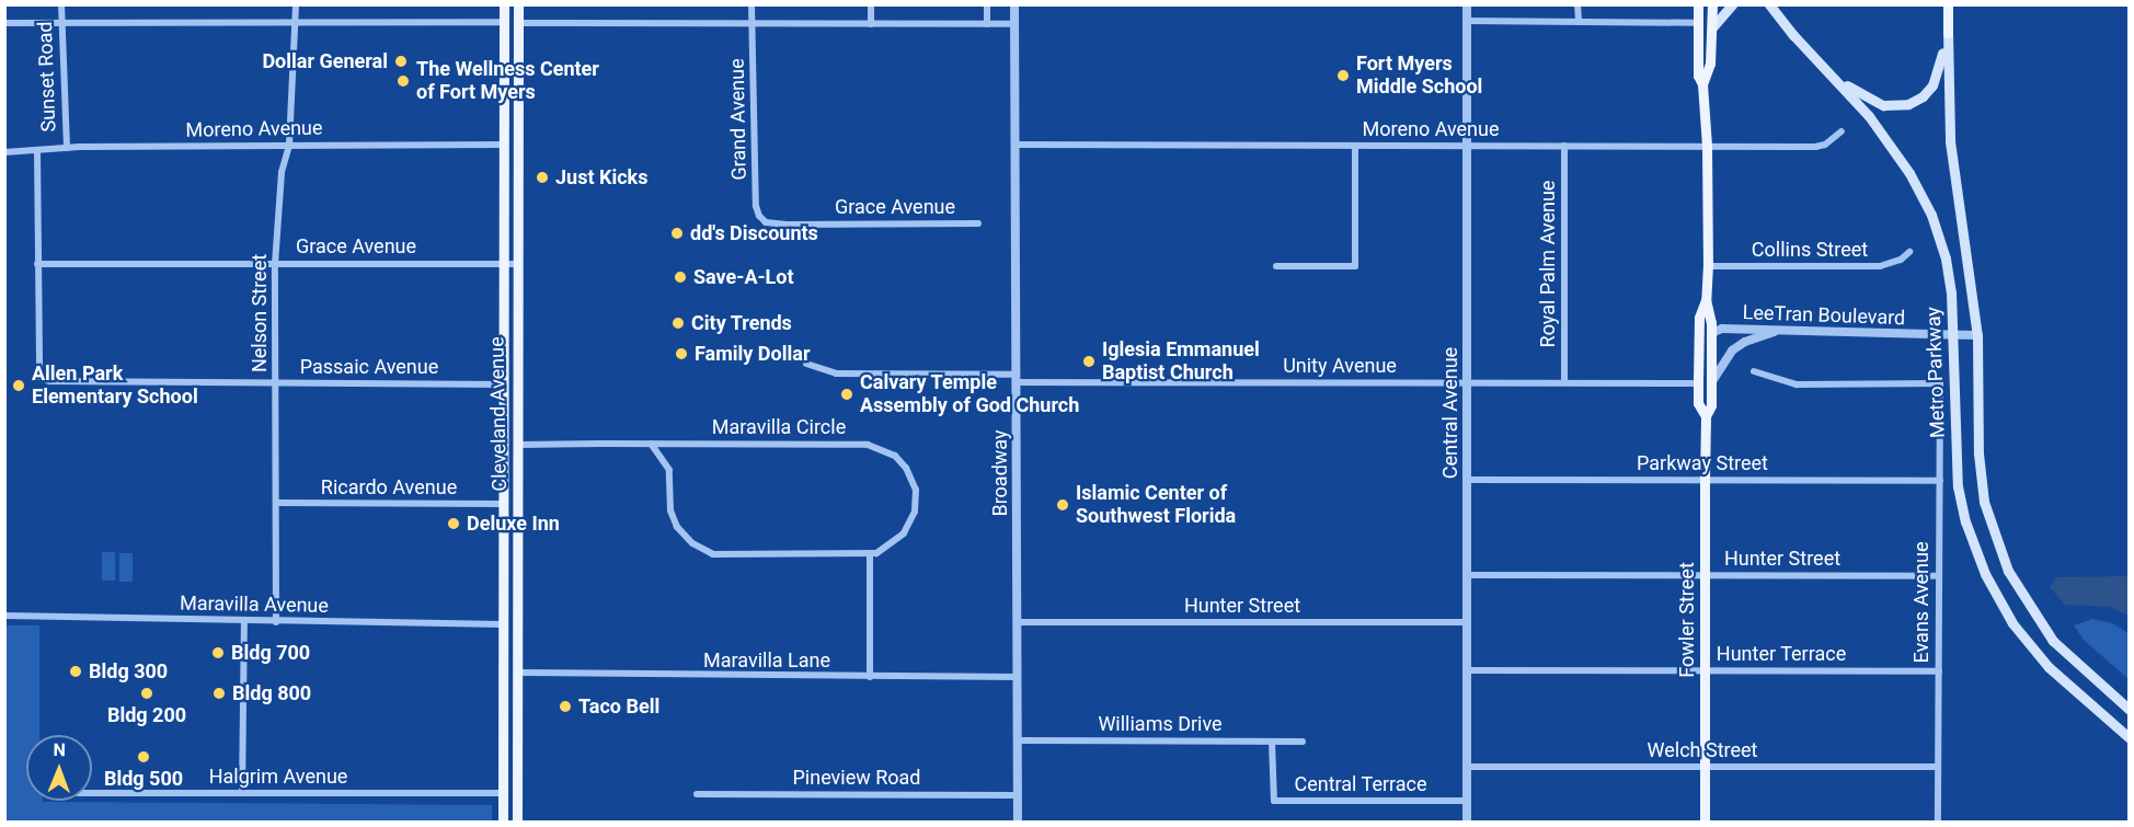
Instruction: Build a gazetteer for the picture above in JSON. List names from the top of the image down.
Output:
{
  "streets": {
    "main road": ["Metro Parkway", "Cleveland Avenue", "Fowler Street"],
    "street": [
      "Sunset Road",
      "Grand Avenue",
      "Moreno Avenue",
      "Grace Avenue",
      "Collins Street",
      "Royal Palm Avenue",
      "Nelson Street",
      "LeeTran Boulevard",
      "Unity Avenue",
      "Passaic Avenue",
      "Central Avenue",
      "Maravilla Circle",
      "Parkway Street",
      "Broadway",
      "Ricardo Avenue",
      "Hunter Street",
      "Evans Avenue",
      "Maravilla Avenue",
      "Hunter Terrace",
      "Maravilla Lane",
      "Williams Drive",
      "Welch Street",
      "Halgrim Avenue",
      "Pineview Road",
      "Central Terrace"
    ]
  },
  "crossings": [
    ["Sunset Road", "Moreno Avenue"],
    ["Sunset Road", "Grace Avenue"],
    ["Sunset Road", "Passaic Avenue"],
    ["Grand Avenue", "Grace Avenue"],
    ["Moreno Avenue", "Royal Palm Avenue"],
    ["Moreno Avenue", "Nelson Street"],
    ["Moreno Avenue", "Central Avenue"],
    ["Moreno Avenue", "Cleveland Avenue"],
    ["Moreno Avenue", "Broadway"],
    ["Moreno Avenue", "Fowler Street"],
    ["Grace Avenue", "Nelson Street"],
    ["Grace Avenue", "Cleveland Avenue"],
    ["Collins Street", "Fowler Street"],
    ["Royal Palm Avenue", "Unity Avenue"],
    ["Nelson Street", "Passaic Avenue"],
    ["Nelson Street", "Ricardo Avenue"],
    ["Nelson Street", "Maravilla Avenue"],
    ["LeeTran Boulevard", "Metro Parkway"],
    ["LeeTran Boulevard", "Fowler Street"],
    ["Unity Avenue", "Central Avenue"],
    ["Unity Avenue", "Broadway"],
    ["Unity Avenue", "Fowler Street"],
    ["Passaic Avenue", "Cleveland Avenue"],
    ["Central Avenue", "Parkway Street"],
    ["Central Avenue", "Hunter Street"],
    ["Central Avenue", "Hunter Terrace"],
    ["Central Avenue", "Welch Street"],
    ["Central Avenue", "Central Terrace"],
    ["Cleveland Avenue", "Maravilla Circle"],
    ["Cleveland Avenue", "Ricardo Avenue"],
    ["Cleveland Avenue", "Maravilla Avenue"],
    ["Cleveland Avenue", "Maravilla Lane"],
    ["Cleveland Avenue", "Halgrim Avenue"],
    ["Parkway Street", "Evans Avenue"],
    ["Parkway Street", "Fowler Street"],
    ["Broadway", "Hunter Street"],
    ["Broadway", "Maravilla Lane"],
    ["Broadway", "Williams Drive"],
    ["Broadway", "Pineview Road"],
    ["Hunter Street", "Evans Avenue"],
    ["Hunter Street", "Fowler Street"],
    ["Evans Avenue", "Hunter Terrace"],
    ["Evans Avenue", "Welch Street"],
    ["Fowler Street", "Hunter Terrace"],
    ["Fowler Street", "Welch Street"],
    ["Williams Drive", "Central Terrace"]
  ],
  "places": [
    "Dollar General",
    "Fort Myers Middle School",
    "The Wellness Center of Fort Myers",
    "Just Kicks",
    "dd's Discounts",
    "Save-A-Lot",
    "City Trends",
    "Family Dollar",
    "Iglesia Emmanuel Baptist Church",
    "Allen Park Elementary School",
    "Calvary Temple Assembly of God Church",
    "Islamic Center of Southwest Florida",
    "Deluxe Inn",
    "Bldg 700",
    "Bldg 300",
    "Bldg 200",
    "Bldg 800",
    "Taco Bell",
    "Bldg 500"
  ],
  "north": "top"
}
